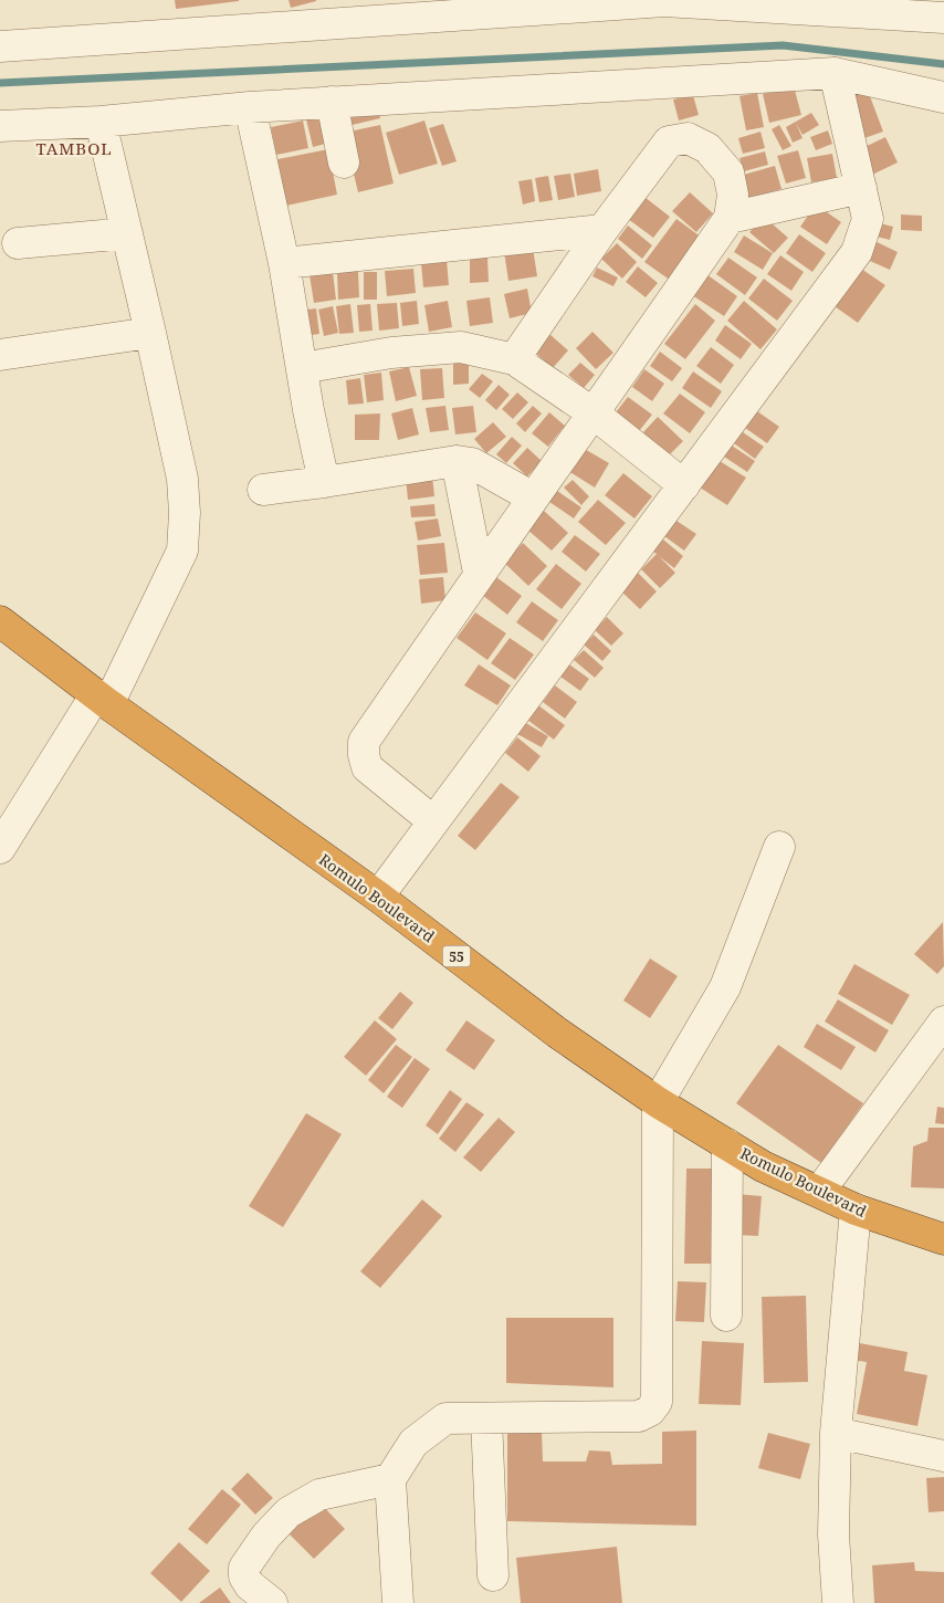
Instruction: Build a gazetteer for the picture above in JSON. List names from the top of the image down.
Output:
{
  "streets": {
    "highway": ["Romulo Boulevard", "55"]
  },
  "districts": ["TAMBOL"]
}
